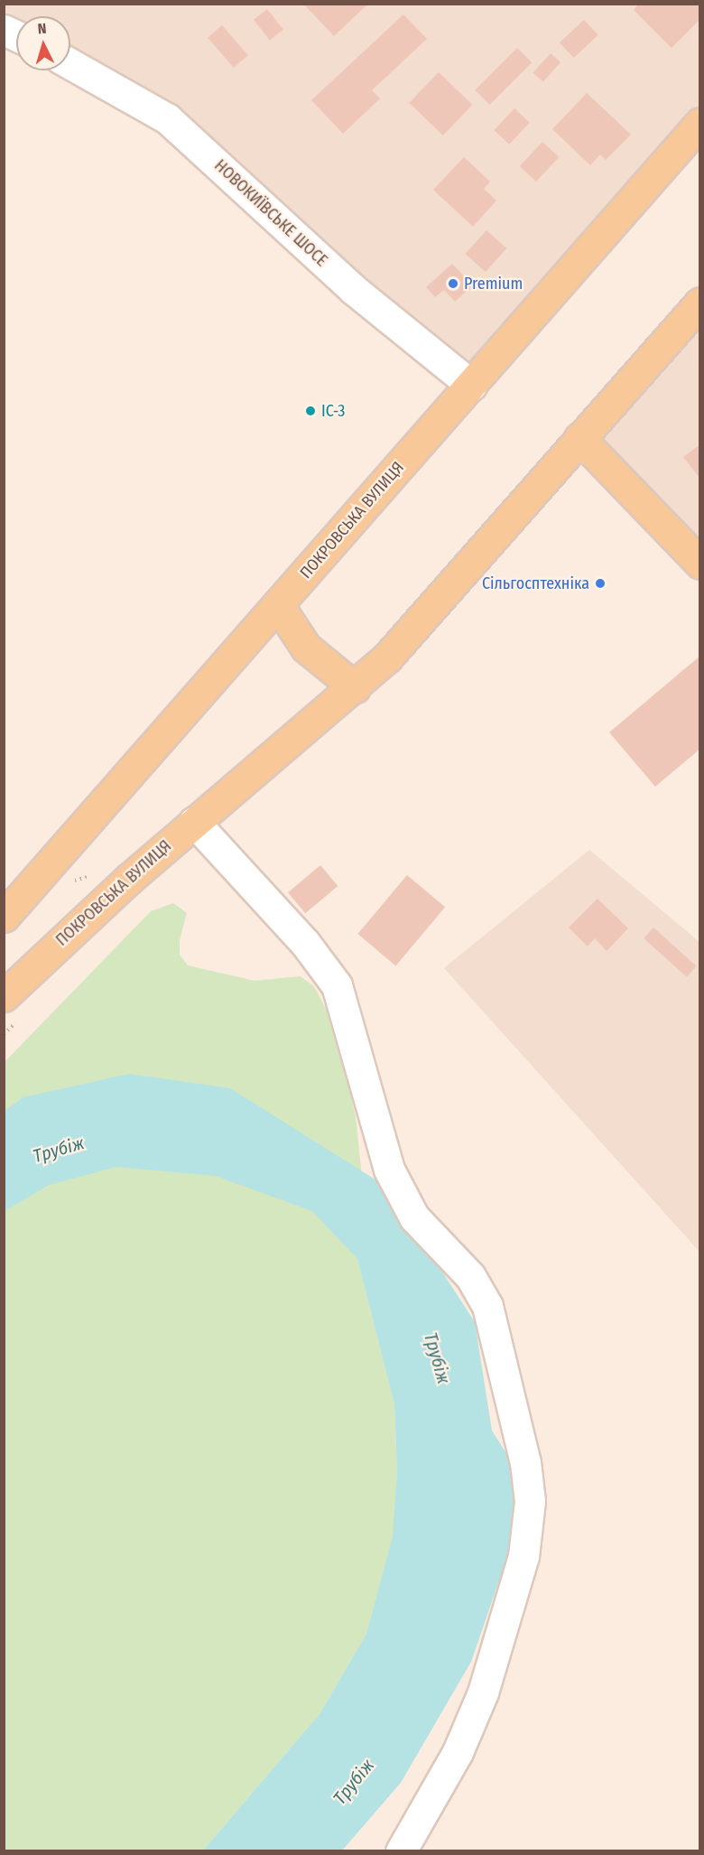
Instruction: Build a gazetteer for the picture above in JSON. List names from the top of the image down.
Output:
{
  "streets": {
    "main road": ["ПОКРОВСЬКА ВУЛИЦЯ"],
    "street": ["НОВОКИЇВСЬКЕ ШОСЕ"]
  },
  "crossings": [
    ["НОВОКИЇВСЬКЕ ШОСЕ", "ПОКРОВСЬКА ВУЛИЦЯ"]
  ],
  "water": ["Трубіж"],
  "places": ["Premium", "ІС-3", "Сільгосптехніка"],
  "north": "top"
}
